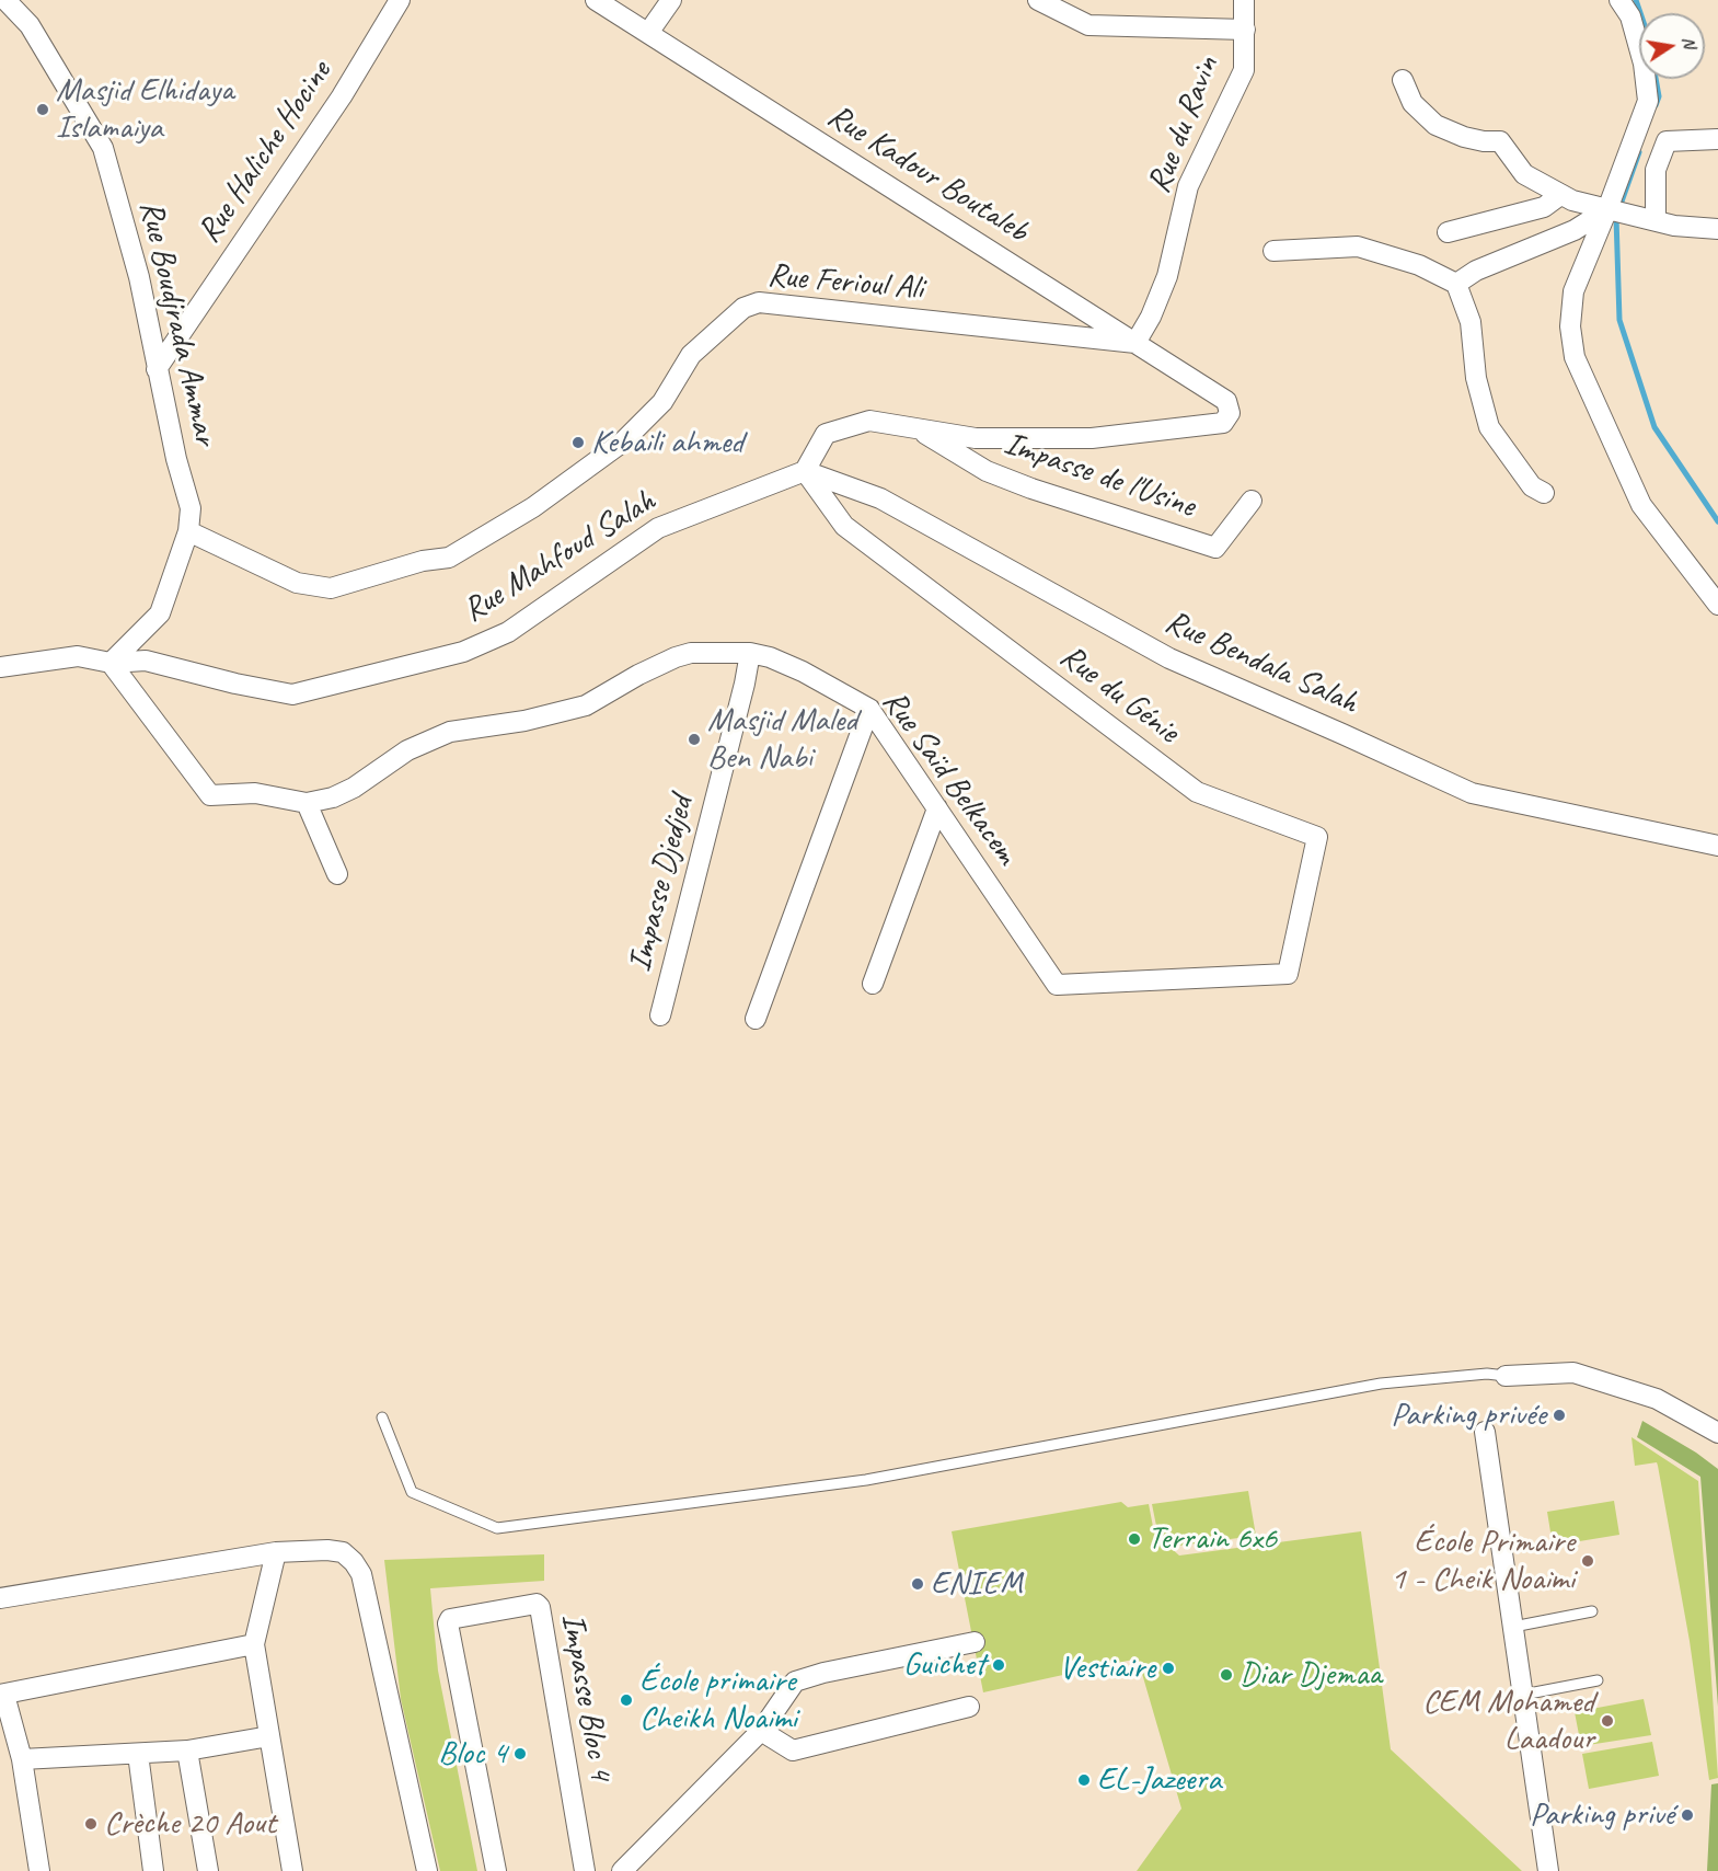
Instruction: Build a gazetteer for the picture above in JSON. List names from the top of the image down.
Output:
{
  "streets": {
    "street": [
      "Rue du Ravin",
      "Rue Haliche Hocine",
      "Rue Kadour Boutaleb",
      "Rue Ferioul Ali",
      "Rue Boudjrada Ammar",
      "Impasse de l'Usine",
      "Rue Mahfoud Salah",
      "Rue Bendala Salah",
      "Rue du Génie",
      "Rue Saïd Belkacem",
      "Impasse Djedjed",
      "Impasse Bloc 4"
    ]
  },
  "crossings": [
    ["Rue du Ravin", "Rue Kadour Boutaleb"],
    ["Rue du Ravin", "Rue Ferioul Ali"],
    ["Rue Haliche Hocine", "Rue Boudjrada Ammar"],
    ["Rue Kadour Boutaleb", "Rue Ferioul Ali"],
    ["Rue Kadour Boutaleb", "Impasse de l'Usine"],
    ["Rue Ferioul Ali", "Rue Boudjrada Ammar"],
    ["Rue Boudjrada Ammar", "Rue Mahfoud Salah"],
    ["Rue Boudjrada Ammar", "Rue Saïd Belkacem"],
    ["Rue Mahfoud Salah", "Rue Bendala Salah"],
    ["Rue Mahfoud Salah", "Rue du Génie"],
    ["Rue Mahfoud Salah", "Rue Saïd Belkacem"],
    ["Rue Bendala Salah", "Rue du Génie"],
    ["Rue du Génie", "Rue Saïd Belkacem"],
    ["Rue Saïd Belkacem", "Impasse Djedjed"]
  ],
  "places": [
    "Masjid Elhidaya Islamaiya",
    "Kebaili ahmed",
    "Masjid Maled Ben Nabi",
    "Parking privée",
    "Terrain 6x6",
    "École Primaire 1 - Cheik Noaimi",
    "ENIEM",
    "Guichet",
    "Vestiaire",
    "Diar Djemaa",
    "École primaire Cheikh Noaimi",
    "CEM Mohamed Laadour",
    "Bloc 4",
    "EL-Jazeera",
    "Parking privé",
    "Crèche 20 Aout"
  ],
  "north": "right"
}
